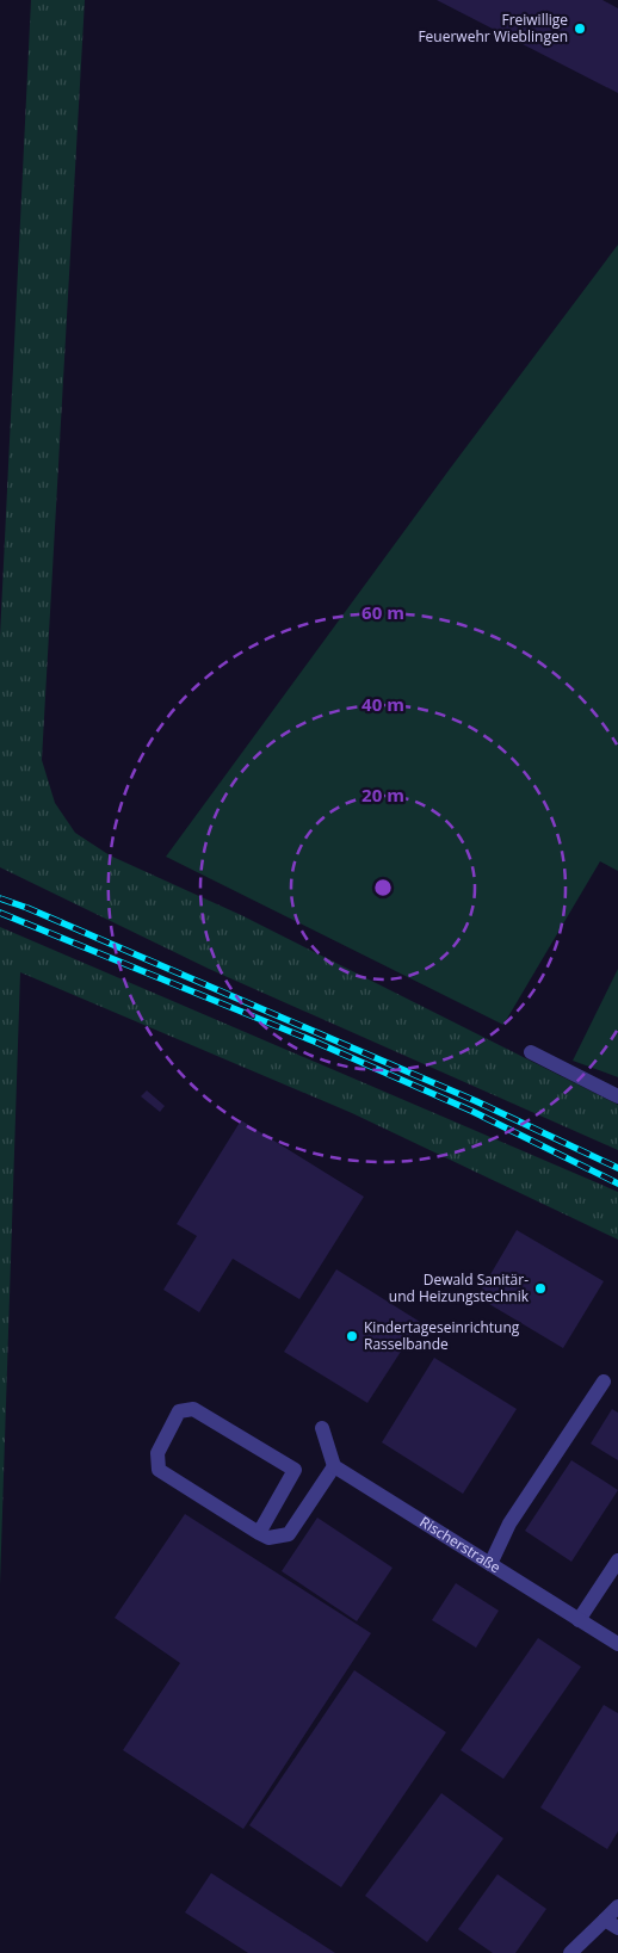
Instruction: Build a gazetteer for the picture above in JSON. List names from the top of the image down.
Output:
{
  "streets": {
    "street": ["Rischerstraße"]
  },
  "places": ["Freiwillige Feuerwehr Wieblingen", "Dewald Sanitär- und Heizungstechnik", "Kindertageseinrichtung Rasselbande"],
  "rings": ["60 m", "40 m", "20 m"]
}
